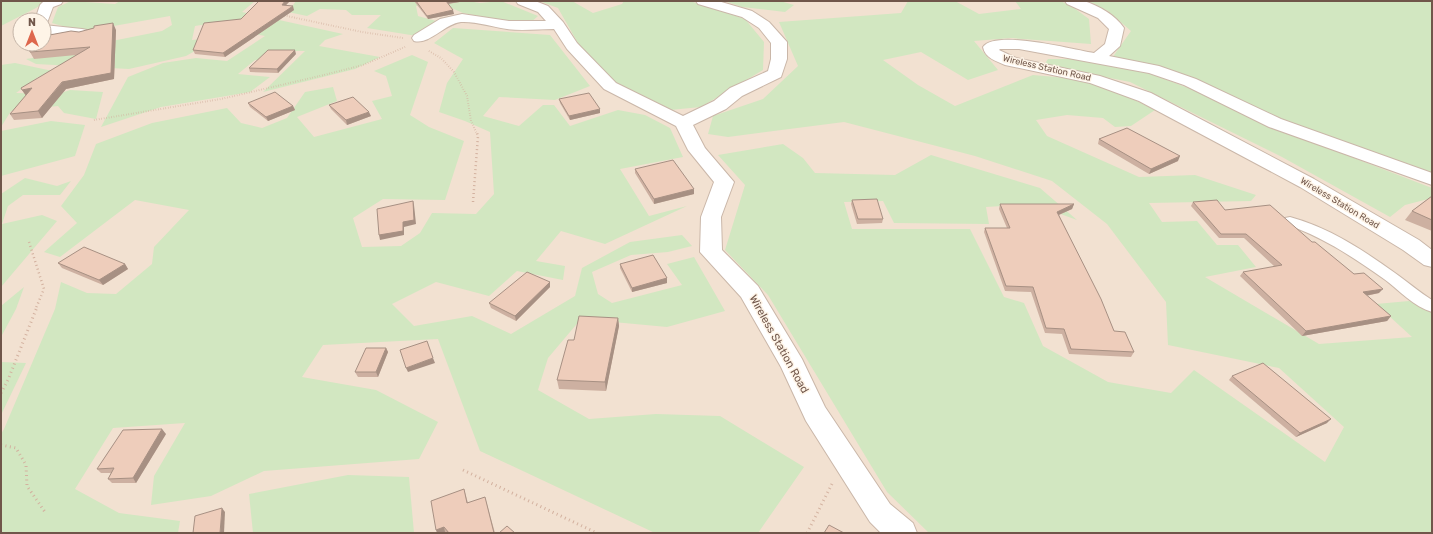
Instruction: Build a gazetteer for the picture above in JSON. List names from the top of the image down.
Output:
{
  "streets": {
    "street": ["Wireless Station Road"]
  },
  "north": "top"
}
